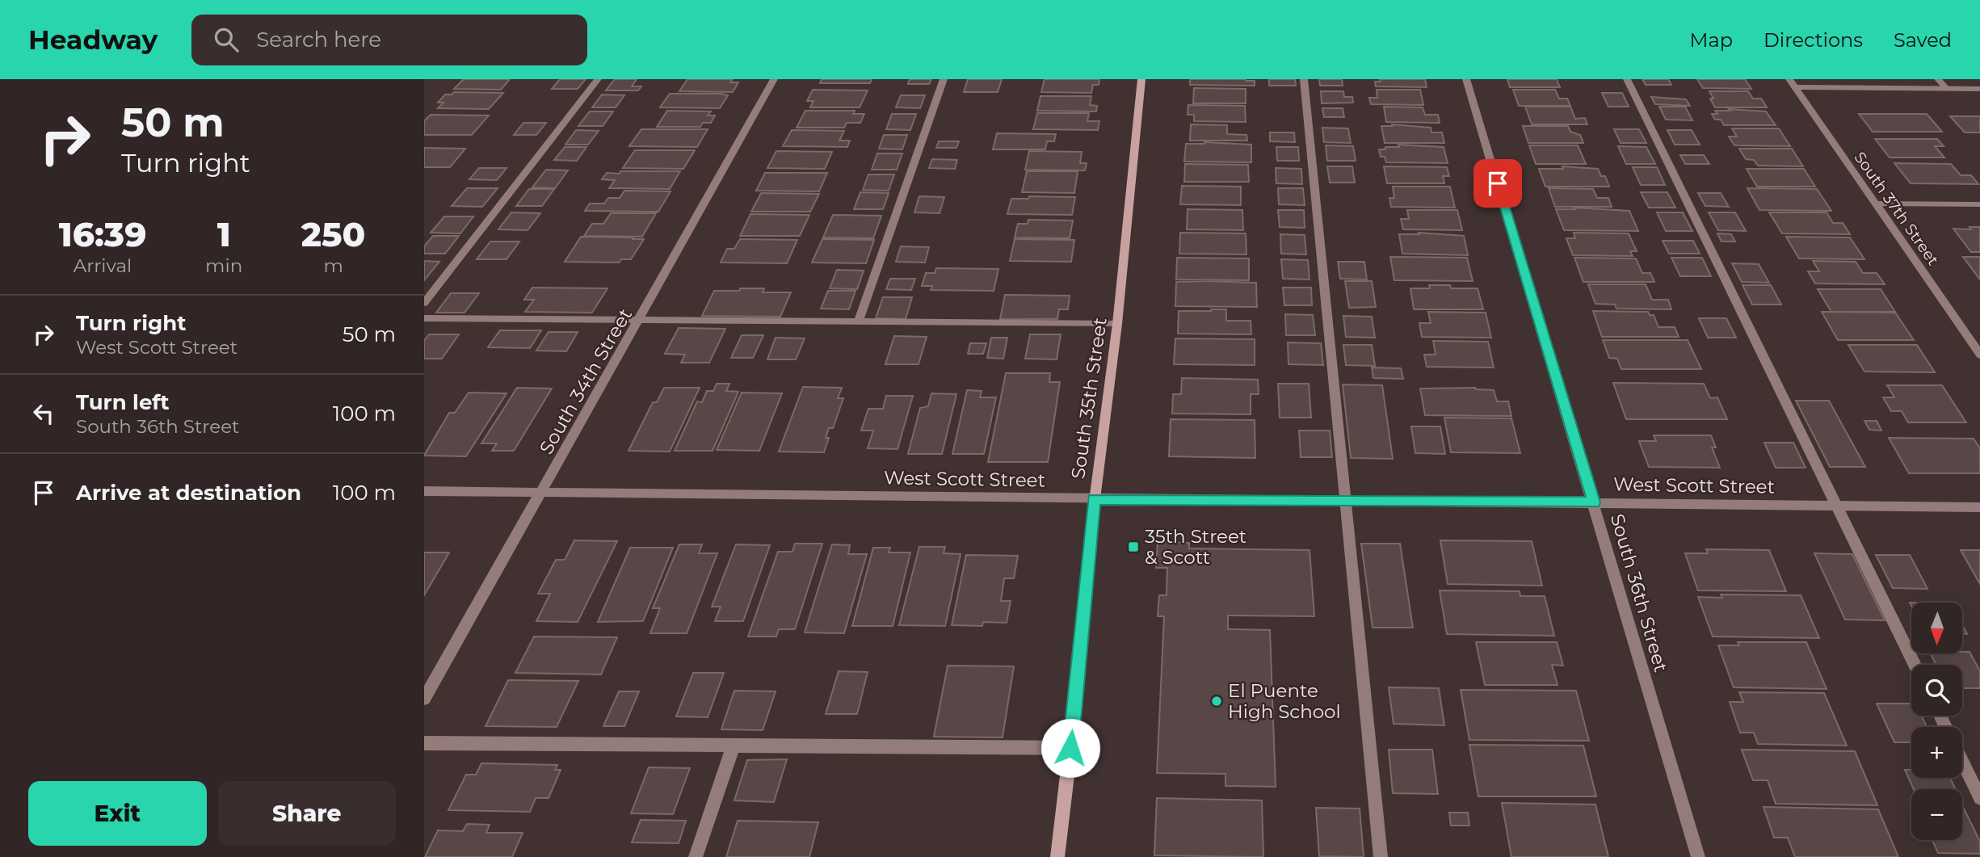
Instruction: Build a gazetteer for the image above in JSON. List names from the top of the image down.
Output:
{
  "streets": {
    "main road": ["South 35th Street"],
    "street": [
      "South 37th Street",
      "South 34th Street",
      "West Scott Street",
      "South 36th Street"
    ]
  },
  "crossings": [
    ["South 34th Street", "West Scott Street"],
    ["South 35th Street", "West Scott Street"],
    ["West Scott Street", "South 36th Street"]
  ],
  "places": {
    "transit": ["35th Street & Scott"],
    "other": ["El Puente High School"]
  },
  "north": "bottom",
  "page": {
    "header": "Headway",
    "search": "Search here",
    "nav": ["Map", "Directions", "Saved"],
    "turn": ["50 m", "Turn right"],
    "eta": [
      "16:39",
      "Arrival",
      "1",
      "min",
      "250",
      "m"
    ],
    "list": [
      {
        "name": "Turn right",
        "note": "West Scott Street",
        "value": "50 m"
      },
      {
        "name": "Turn left",
        "note": "South 36th Street",
        "value": "100 m"
      },
      {
        "name": "Arrive at destination",
        "value": "100 m"
      }
    ],
    "map_buttons": ["+", "−"],
    "buttons": ["Exit", "Share"]
  }
}
